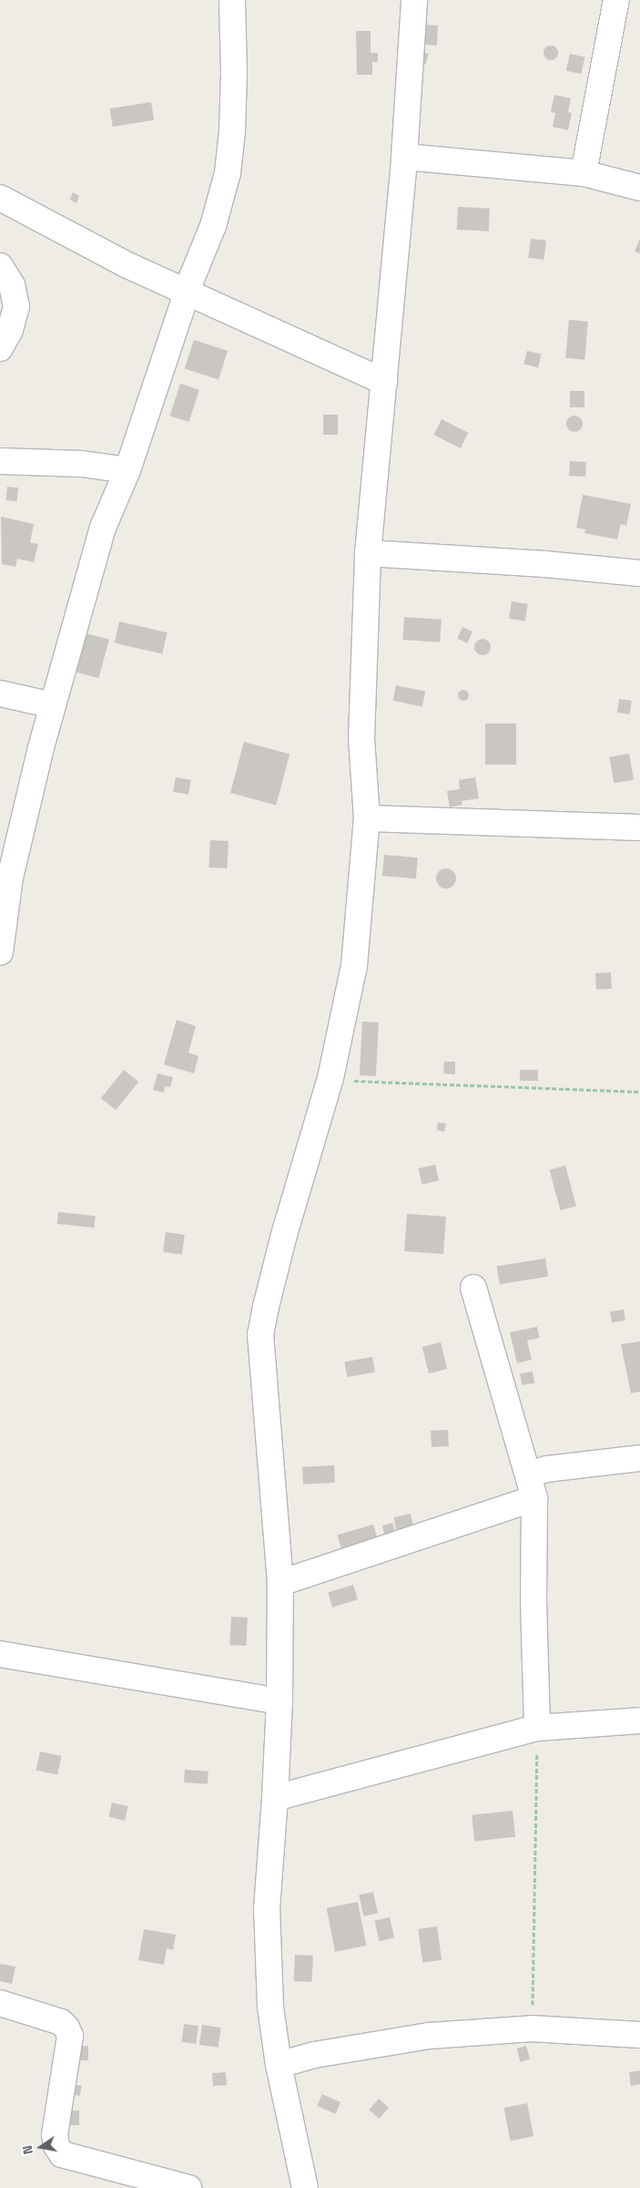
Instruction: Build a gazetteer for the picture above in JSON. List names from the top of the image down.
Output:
{
  "north": "left"
}
